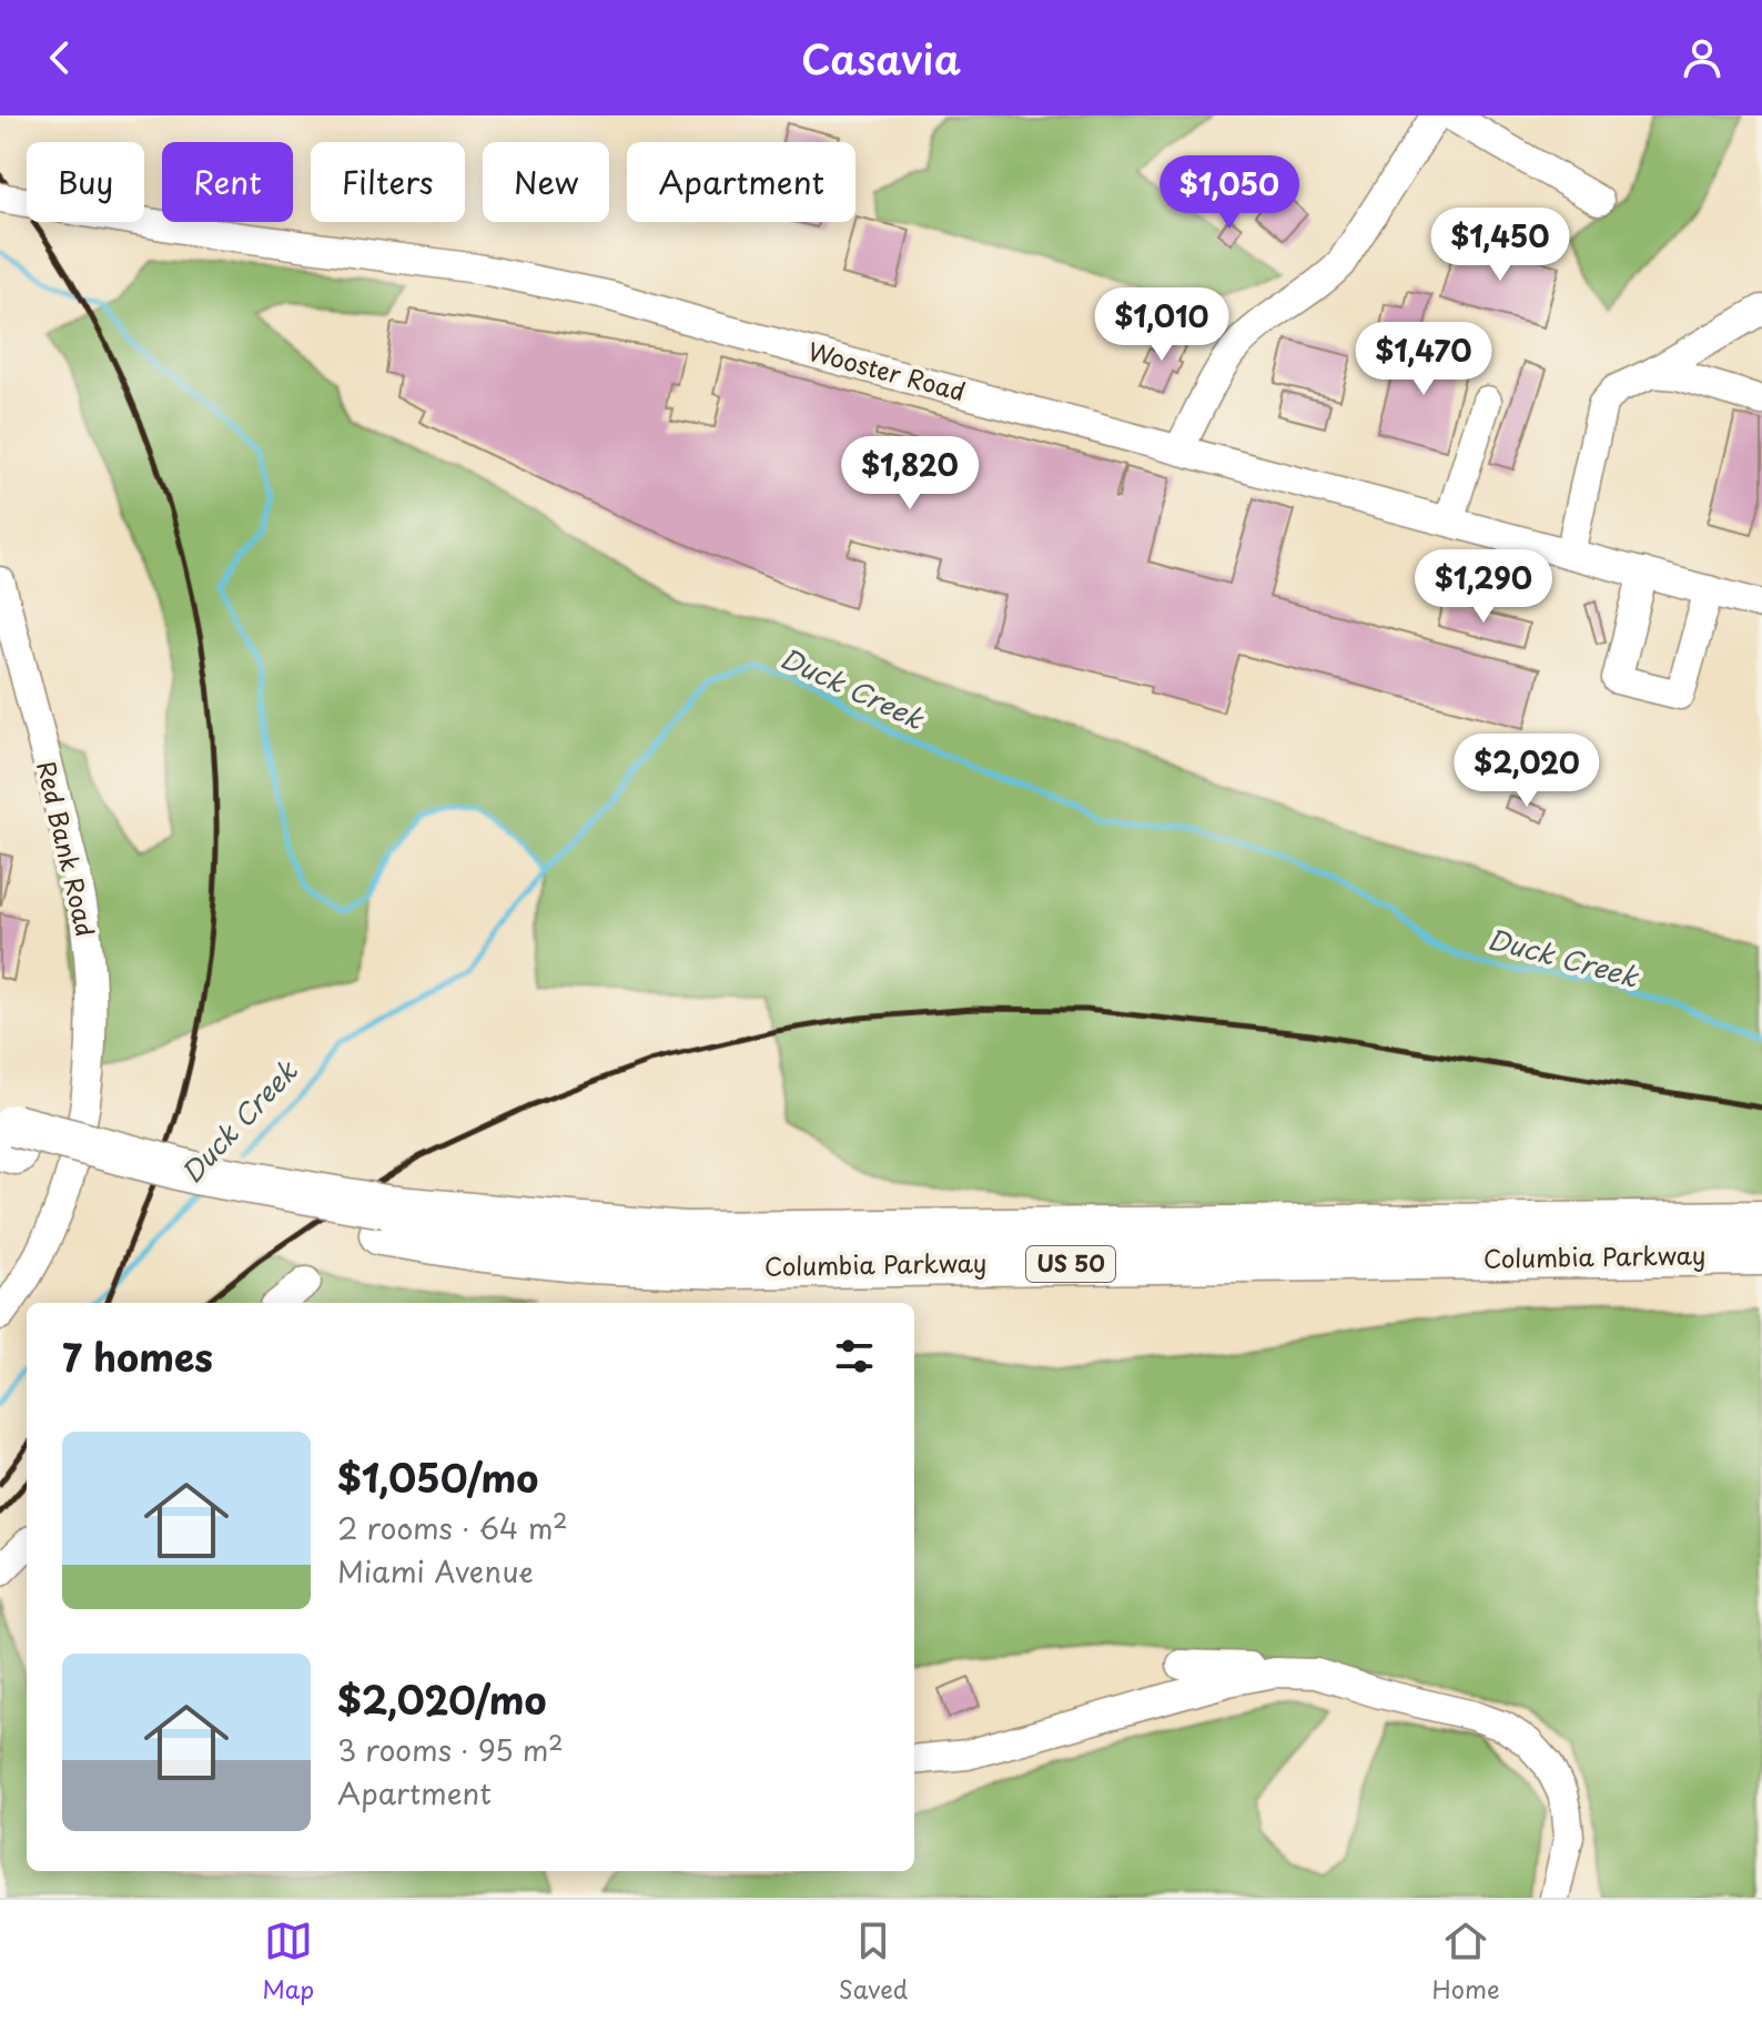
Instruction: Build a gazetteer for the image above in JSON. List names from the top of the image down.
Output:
{
  "streets": {
    "highway": ["Columbia Parkway", "US 50"],
    "street": ["Wooster Road", "Red Bank Road"]
  },
  "water": ["Duck Creek"],
  "page": {
    "header": "Casavia",
    "chip": [
      "Buy",
      "Rent",
      "Filters",
      "New",
      "Apartment"
    ],
    "price": [
      "$1,050",
      "$1,450",
      "$1,010",
      "$1,470",
      "$1,820",
      "$1,290",
      "$2,020"
    ],
    "heading": "7 homes",
    "list": [
      {
        "name": "$1,050/mo",
        "note": "2 rooms · 64 m² · Miami Avenue"
      },
      {
        "name": "$2,020/mo",
        "note": "3 rooms · 95 m² · Apartment"
      }
    ],
    "tabs": ["Map", "Saved", "Home"]
  }
}
